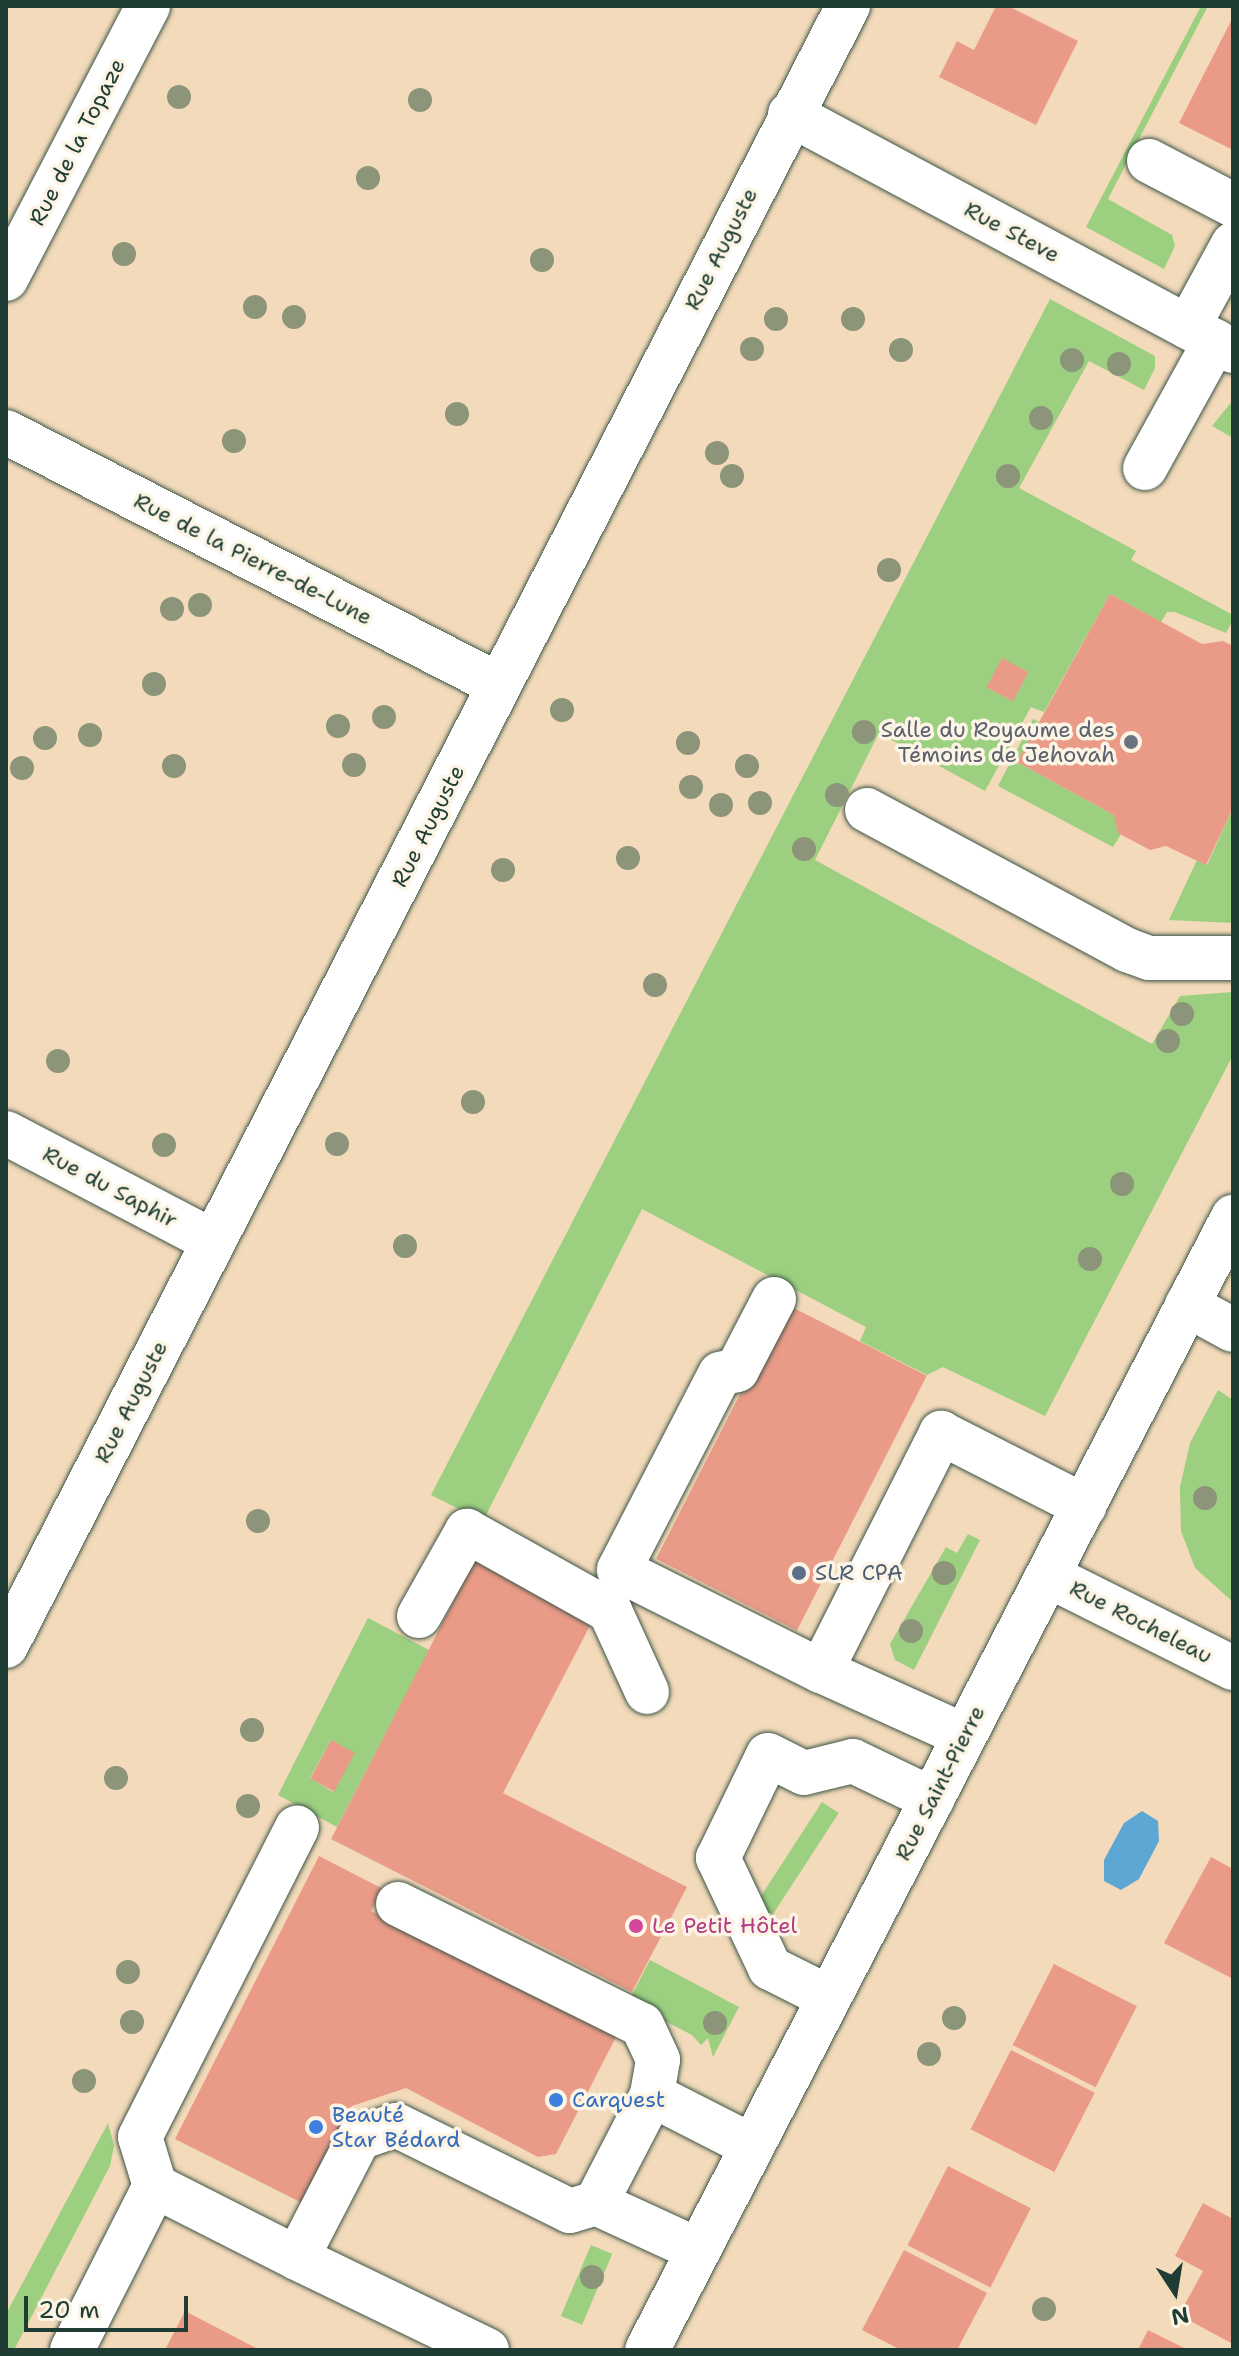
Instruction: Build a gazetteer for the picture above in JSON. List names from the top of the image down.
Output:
{
  "streets": {
    "street": [
      "Rue de la Topaze",
      "Rue Steve",
      "Rue Auguste",
      "Rue de la Pierre-de-Lune",
      "Rue du Saphir",
      "Rue Rocheleau",
      "Rue Saint-Pierre"
    ]
  },
  "crossings": [
    ["Rue Steve", "Rue Auguste"],
    ["Rue Auguste", "Rue de la Pierre-de-Lune"],
    ["Rue Auguste", "Rue du Saphir"],
    ["Rue Rocheleau", "Rue Saint-Pierre"]
  ],
  "places": [
    "Salle du Royaume des Témoins de Jehovah",
    "SLR CPA",
    "Le Petit Hôtel",
    "Carquest",
    "Beauté Star Bédard"
  ],
  "scale_bar": "20 m",
  "north": "bottom"
}
